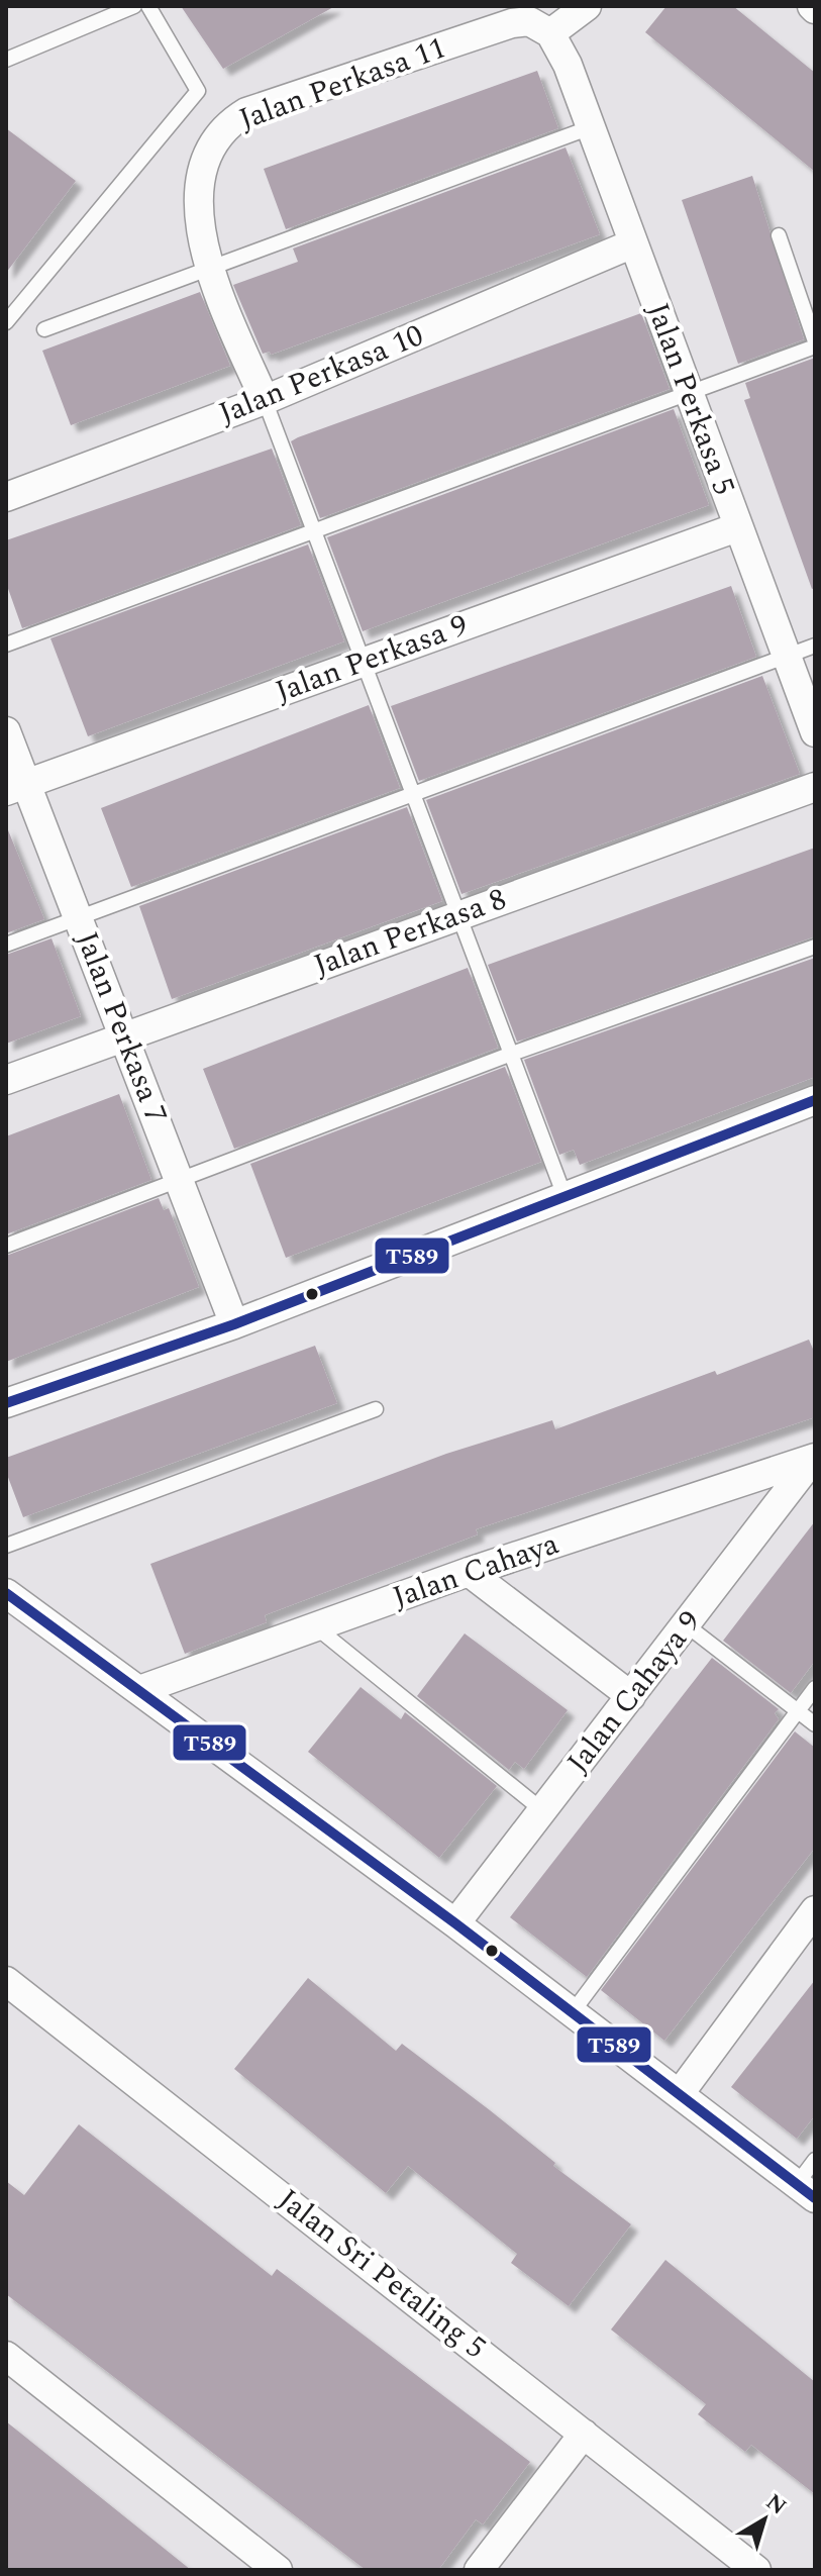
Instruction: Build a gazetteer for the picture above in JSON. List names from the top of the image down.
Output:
{
  "streets": {
    "street": [
      "Jalan Perkasa 11",
      "Jalan Perkasa 10",
      "Jalan Perkasa 5",
      "Jalan Perkasa 9",
      "Jalan Perkasa 8",
      "Jalan Perkasa 7",
      "Jalan Cahaya",
      "Jalan Cahaya 9",
      "Jalan Sri Petaling 5"
    ]
  },
  "crossings": [
    ["Jalan Perkasa 11", "Jalan Perkasa 10"],
    ["Jalan Perkasa 11", "Jalan Perkasa 5"],
    ["Jalan Perkasa 10", "Jalan Perkasa 5"],
    ["Jalan Perkasa 5", "Jalan Perkasa 9"],
    ["Jalan Perkasa 9", "Jalan Perkasa 7"],
    ["Jalan Perkasa 8", "Jalan Perkasa 7"],
    ["Jalan Cahaya", "Jalan Cahaya 9"]
  ],
  "lines": ["transit line T589"],
  "north": "top right"
}
